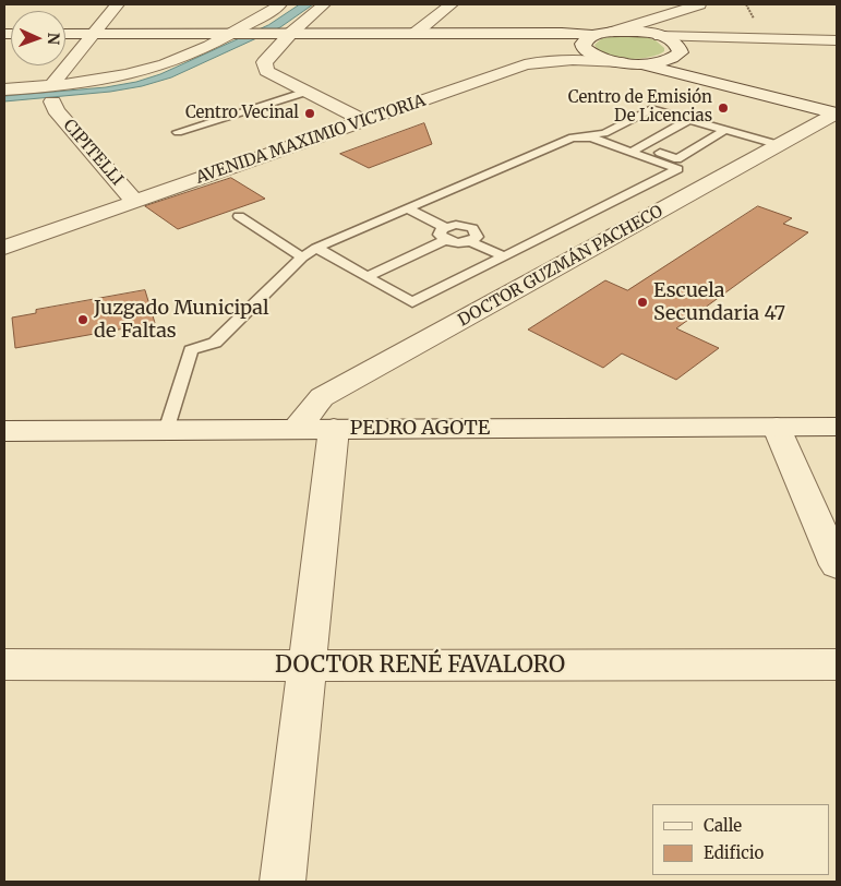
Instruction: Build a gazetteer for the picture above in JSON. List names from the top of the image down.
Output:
{
  "streets": {
    "street": [
      "AVENIDA MAXIMIO VICTORIA",
      "CIPITELLI",
      "DOCTOR GUZMÁN PACHECO",
      "PEDRO AGOTE",
      "DOCTOR RENÉ FAVALORO"
    ]
  },
  "crossings": [
    ["AVENIDA MAXIMIO VICTORIA", "CIPITELLI"],
    ["DOCTOR GUZMÁN PACHECO", "PEDRO AGOTE"]
  ],
  "places": [
    "Centro de Emisión De Licencias",
    "Centro Vecinal",
    "Escuela Secundaria 47",
    "Juzgado Municipal de Faltas"
  ],
  "legend": ["Calle", "Edificio"],
  "north": "right"
}
